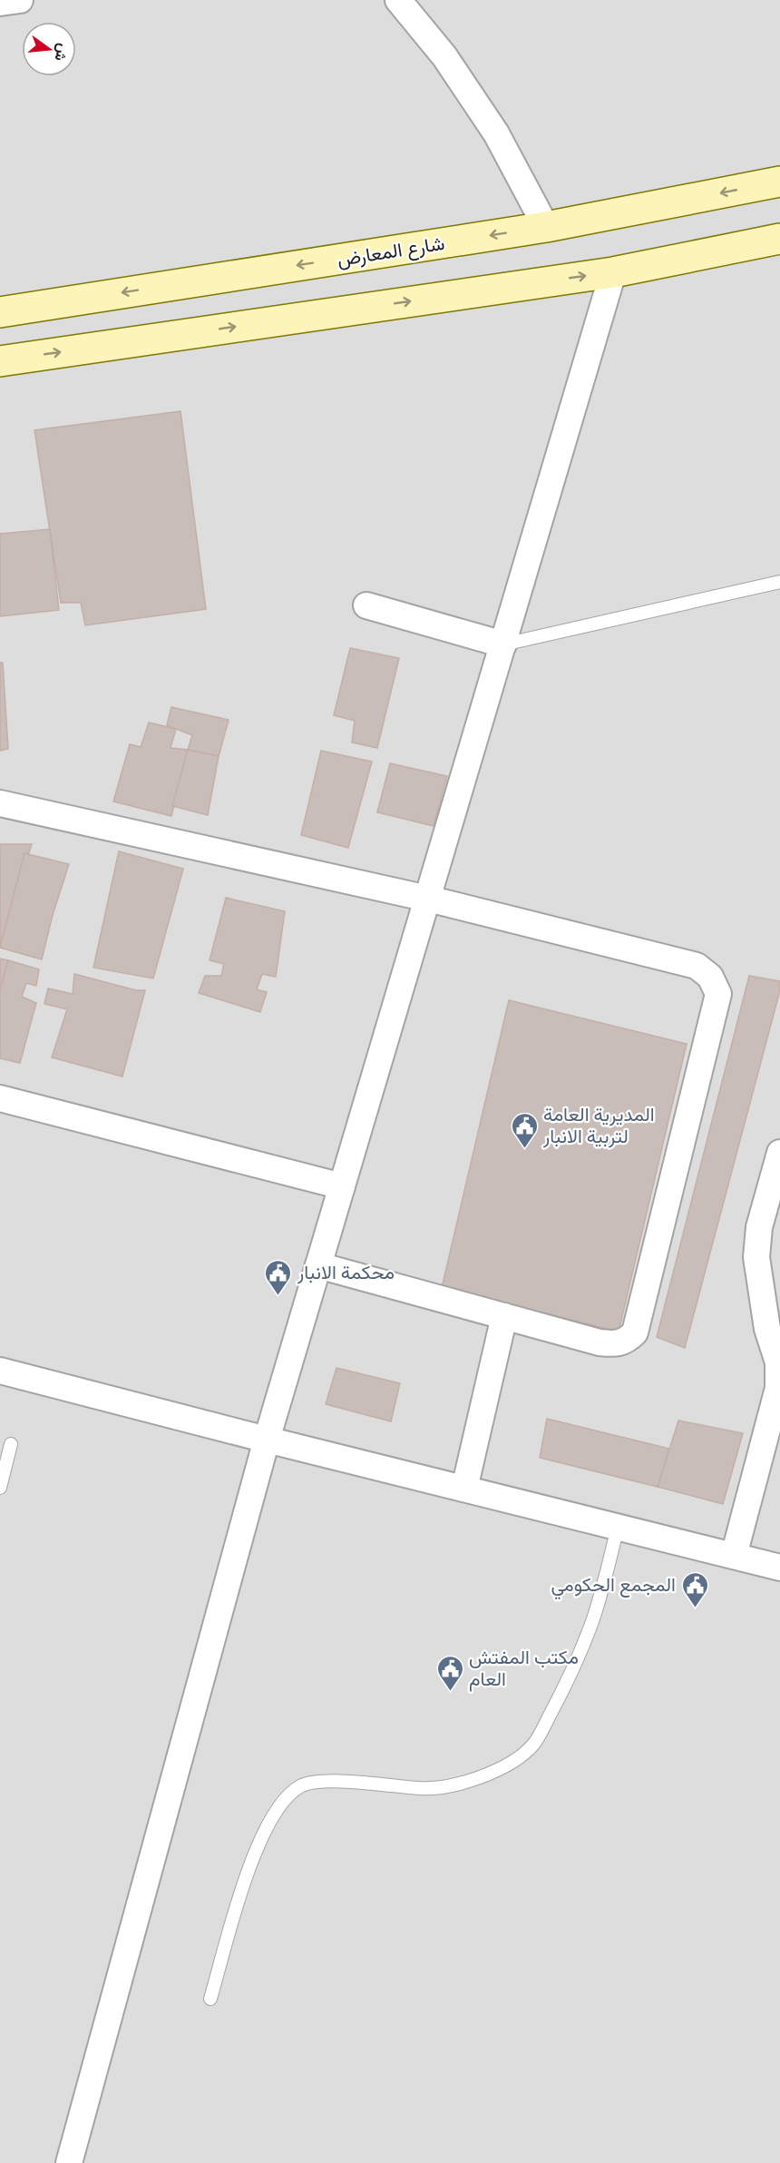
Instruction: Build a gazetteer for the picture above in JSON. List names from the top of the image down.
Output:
{
  "streets": {
    "street": ["شارع المعارض"]
  },
  "places": {
    "public building": [
      "المديرية العامة لتربية الانبار",
      "محكمة الانبار",
      "المجمع الحكومي",
      "مكتب المفتش العام"
    ]
  },
  "north": "right"
}
